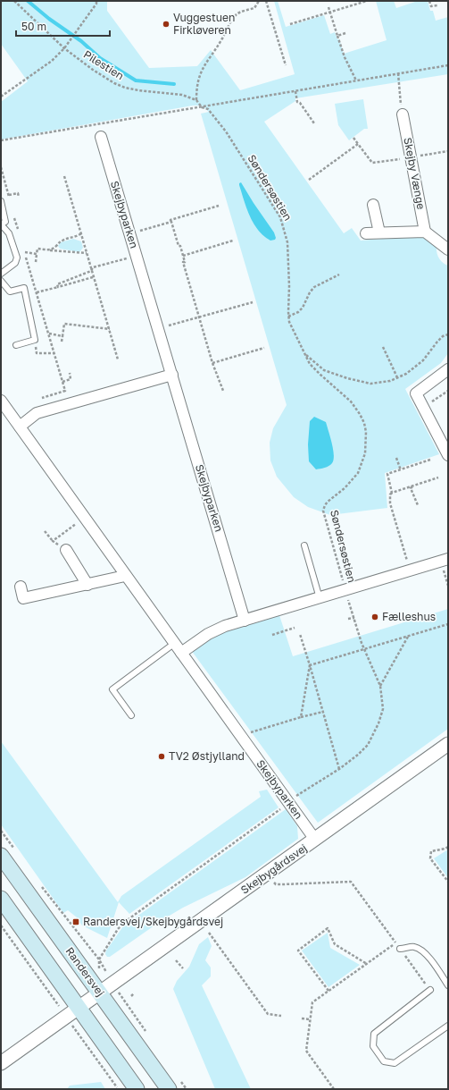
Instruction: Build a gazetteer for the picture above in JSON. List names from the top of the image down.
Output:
{
  "streets": {
    "main road": ["Randersvej"],
    "street": ["Skejby Vænge", "Skejbyparken", "Skejbygårdsvej"],
    "path": ["Pilestien", "Søndersøstien"]
  },
  "crossings": [
    ["Søndersøstien", "Skejbyparken"],
    ["Skejbyparken", "Skejbygårdsvej"],
    ["Skejbygårdsvej", "Randersvej"]
  ],
  "places": {
    "other": ["Vuggestuen Firkløveren", "Fælleshus", "TV2 Østjylland"],
    "transit": ["Randersvej/Skejbygårdsvej"]
  },
  "scale_bar": "50 m"
}
